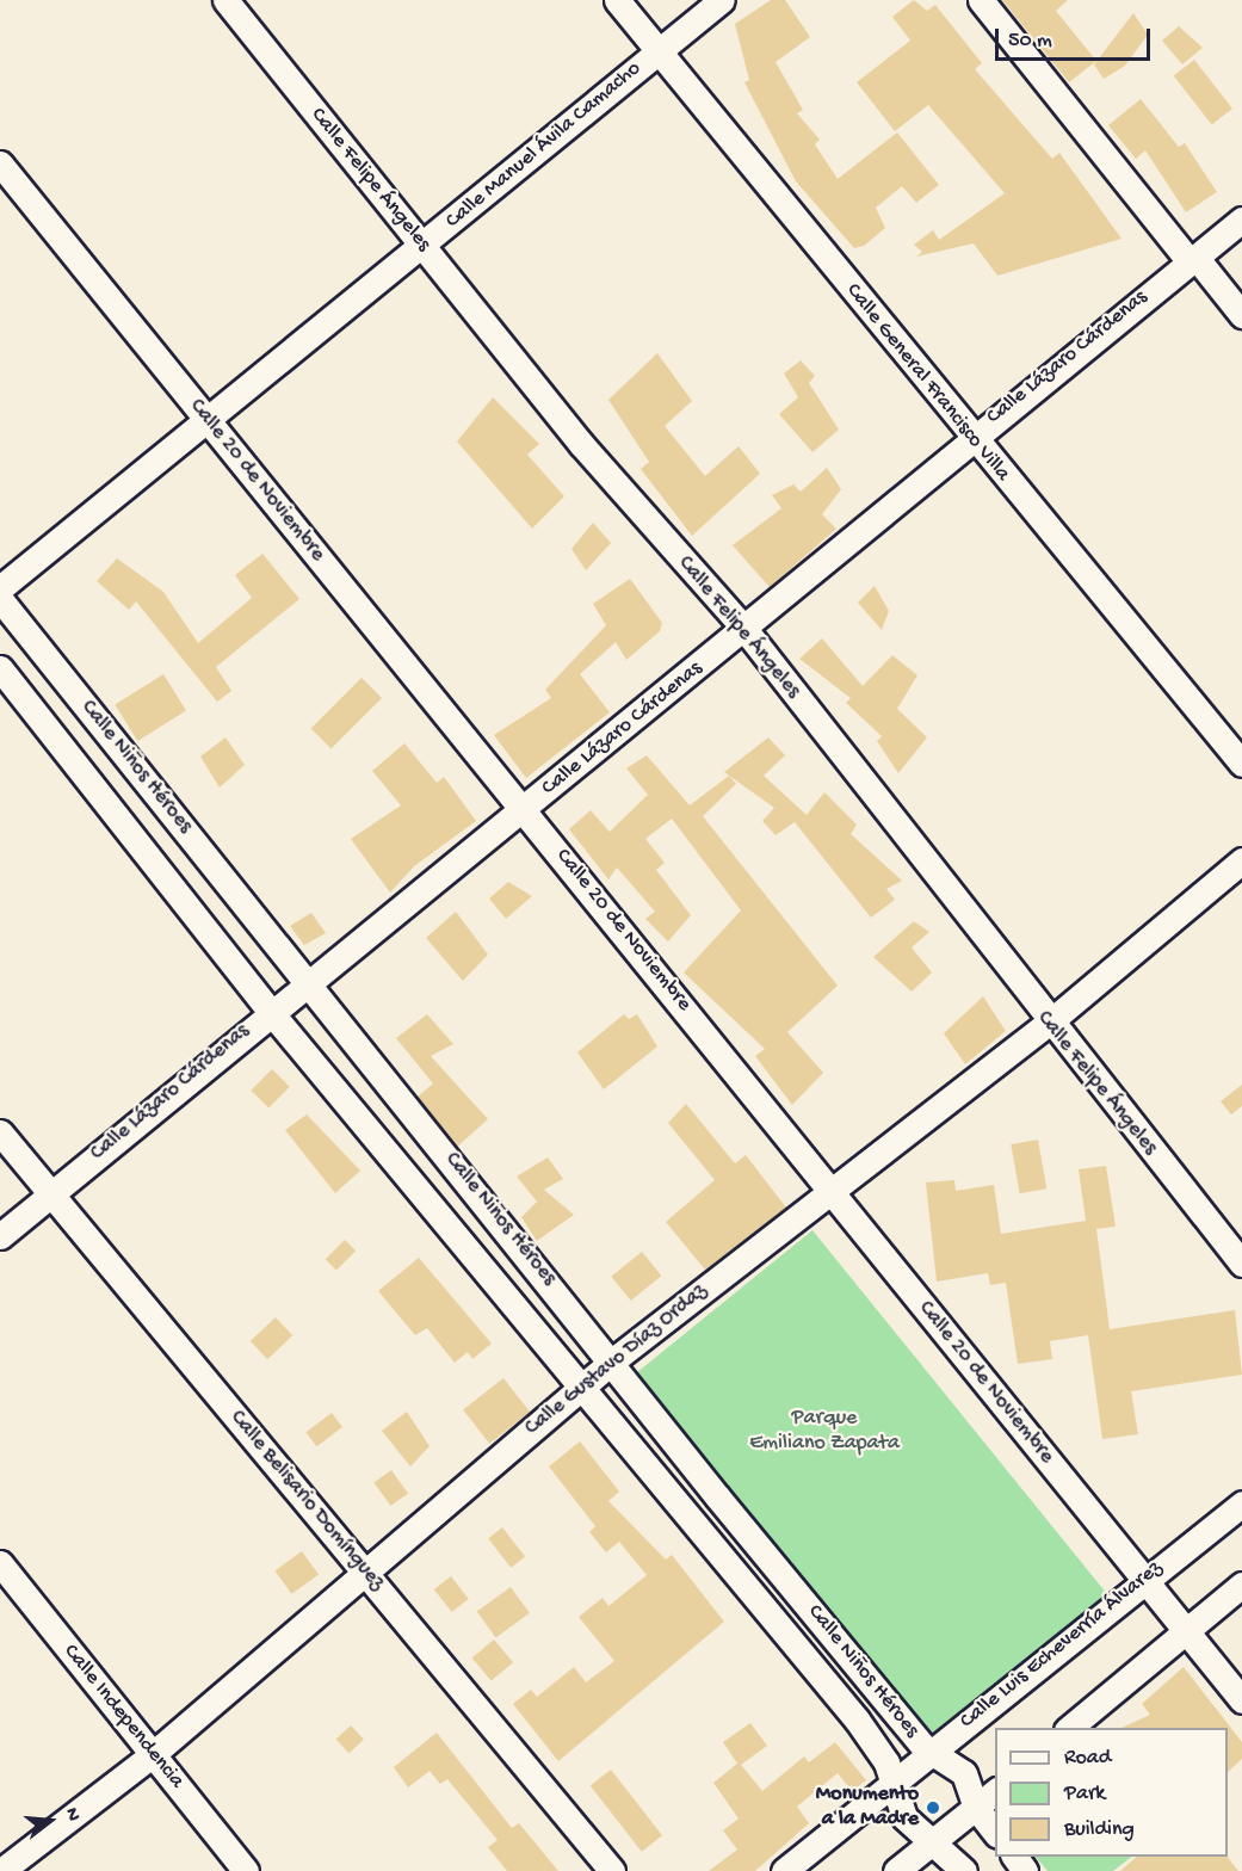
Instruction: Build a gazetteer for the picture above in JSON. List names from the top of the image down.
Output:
{
  "streets": {
    "street": [
      "Calle Manuel Ávila Camacho",
      "Calle Felipe Ángeles",
      "Calle Lázaro Cárdenas",
      "Calle General Francisco Villa",
      "Calle 20 de Noviembre",
      "Calle Niños Héroes",
      "Calle Gustavo Díaz Ordaz",
      "Calle Belisario Domínguez",
      "Calle Luis Echeverría Álvarez",
      "Calle Independencia"
    ]
  },
  "crossings": [
    ["Calle Manuel Ávila Camacho", "Calle Felipe Ángeles"],
    ["Calle Manuel Ávila Camacho", "Calle General Francisco Villa"],
    ["Calle Manuel Ávila Camacho", "Calle 20 de Noviembre"],
    ["Calle Felipe Ángeles", "Calle Lázaro Cárdenas"],
    ["Calle Felipe Ángeles", "Calle Gustavo Díaz Ordaz"],
    ["Calle Lázaro Cárdenas", "Calle General Francisco Villa"],
    ["Calle Lázaro Cárdenas", "Calle 20 de Noviembre"],
    ["Calle Lázaro Cárdenas", "Calle Niños Héroes"],
    ["Calle Lázaro Cárdenas", "Calle Belisario Domínguez"],
    ["Calle 20 de Noviembre", "Calle Gustavo Díaz Ordaz"],
    ["Calle 20 de Noviembre", "Calle Luis Echeverría Álvarez"],
    ["Calle Niños Héroes", "Calle Gustavo Díaz Ordaz"],
    ["Calle Niños Héroes", "Calle Luis Echeverría Álvarez"],
    ["Calle Gustavo Díaz Ordaz", "Calle Belisario Domínguez"],
    ["Calle Gustavo Díaz Ordaz", "Calle Independencia"]
  ],
  "parks": ["Parque Emiliano Zapata"],
  "places": ["Monumento a la Madre"],
  "legend": ["Road", "Park", "Building"],
  "scale_bar": "50 m",
  "north": "right"
}
